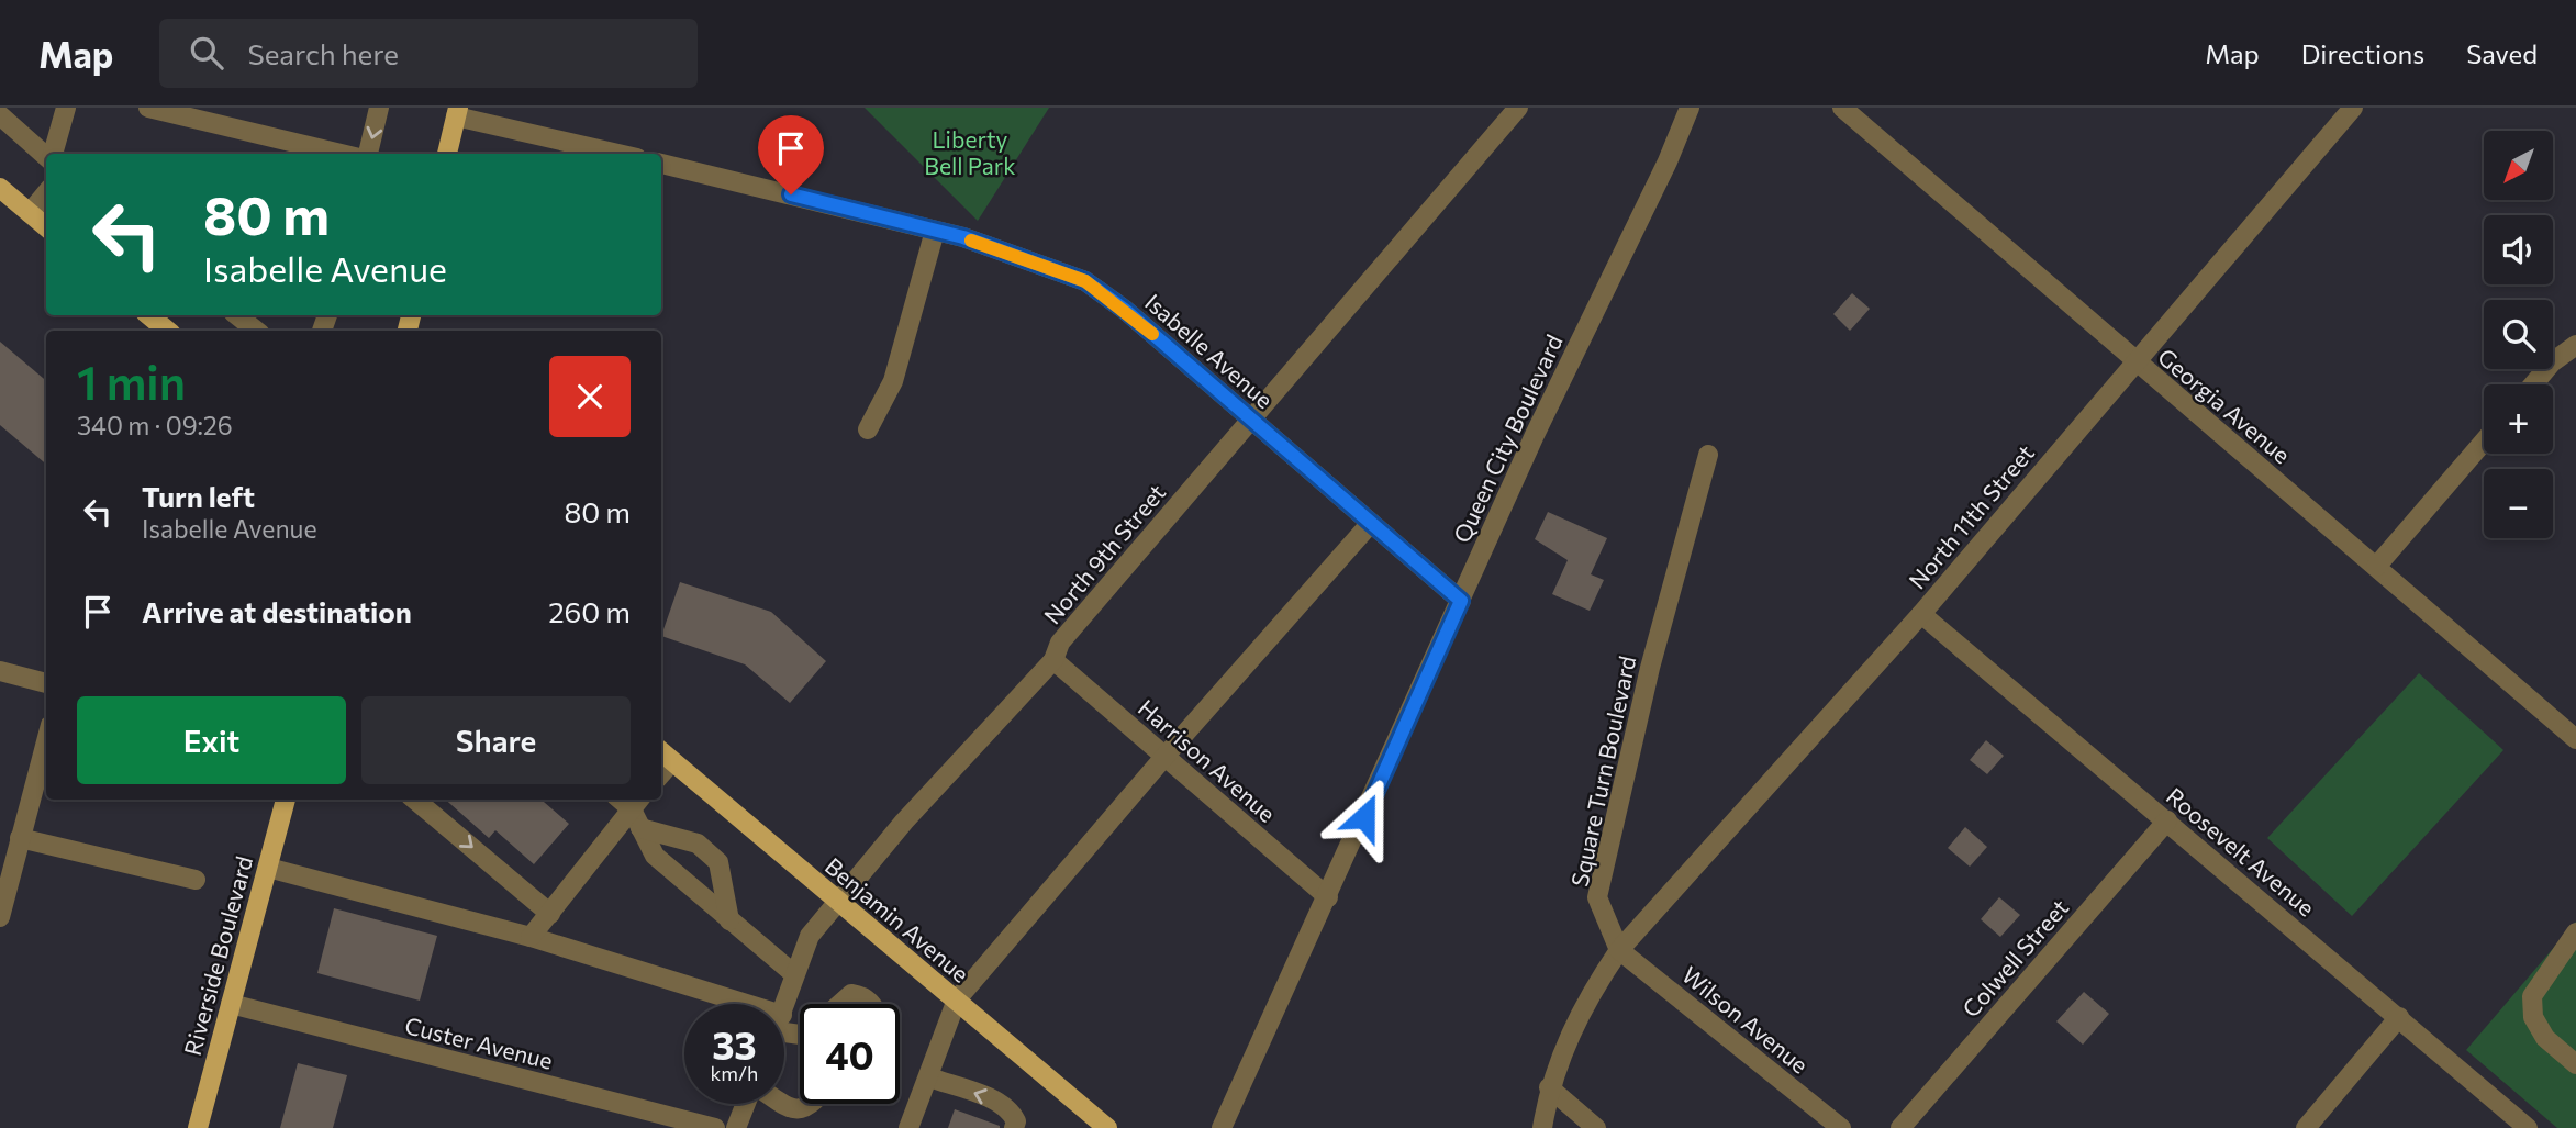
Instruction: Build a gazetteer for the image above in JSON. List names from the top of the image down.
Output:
{
  "streets": {
    "main road": ["Benjamin Avenue", "Riverside Boulevard"],
    "street": [
      "Isabelle Avenue",
      "Georgia Avenue",
      "Queen City Boulevard",
      "North 11th Street",
      "North 9th Street",
      "Harrison Avenue",
      "Square Turn Boulevard",
      "Roosevelt Avenue",
      "Colwell Street",
      "Wilson Avenue",
      "Custer Avenue"
    ]
  },
  "crossings": [
    ["Isabelle Avenue", "Queen City Boulevard"],
    ["Isabelle Avenue", "North 9th Street"],
    ["Georgia Avenue", "North 11th Street"],
    ["Queen City Boulevard", "Harrison Avenue"],
    ["North 11th Street", "Square Turn Boulevard"],
    ["North 11th Street", "Roosevelt Avenue"],
    ["North 11th Street", "Wilson Avenue"],
    ["North 9th Street", "Harrison Avenue"],
    ["North 9th Street", "Benjamin Avenue"],
    ["Square Turn Boulevard", "Wilson Avenue"],
    ["Roosevelt Avenue", "Colwell Street"],
    ["Riverside Boulevard", "Custer Avenue"]
  ],
  "parks": ["Liberty Bell Park"],
  "north": "bottom left",
  "page": {
    "header": "Map",
    "search": "Search here",
    "nav": ["Map", "Directions", "Saved"],
    "map_buttons": ["+", "−"],
    "turn": ["80 m", "Isabelle Avenue"],
    "heading": ["1 min", "340 m · 09:26"],
    "list": [
      {
        "name": "Turn left",
        "note": "Isabelle Avenue",
        "value": "80 m"
      },
      {
        "name": "Arrive at destination",
        "value": "260 m"
      }
    ],
    "buttons": ["Exit", "Share"],
    "speed": "33 km/h",
    "limit": "40"
  }
}
